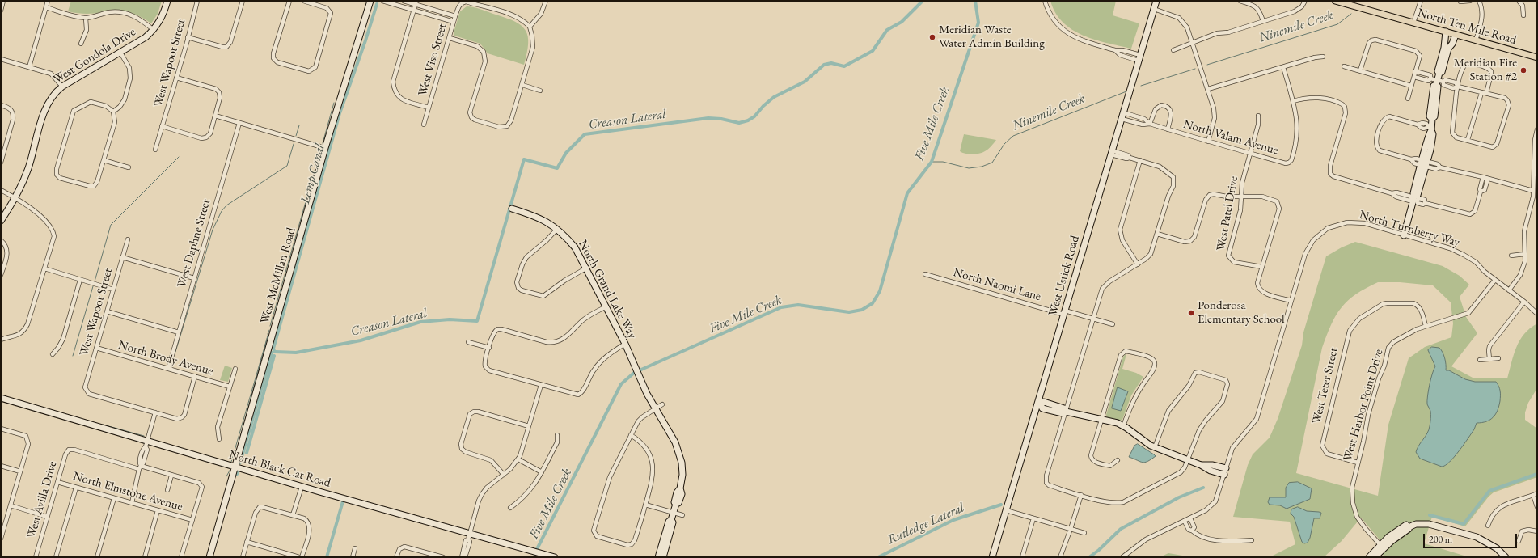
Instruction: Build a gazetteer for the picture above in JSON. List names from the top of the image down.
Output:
{
  "streets": {
    "main road": [
      "North Ten Mile Road",
      "West Gondola Drive",
      "West McMillan Road",
      "West Ustick Road",
      "North Grand Lake Way",
      "North Black Cat Road"
    ],
    "street": [
      "West Viso Street",
      "West Wapoot Street",
      "North Valam Avenue",
      "West Patel Drive",
      "North Turnberry Way",
      "West Daphne Street",
      "North Naomi Lane",
      "North Brody Avenue",
      "West Teter Street",
      "West Harbor Point Drive",
      "North Elmstone Avenue",
      "West Avilla Drive"
    ]
  },
  "crossings": [
    ["West Wapoot Street", "North Brody Avenue"],
    ["North Valam Avenue", "West Patel Drive"],
    ["North Valam Avenue", "West Ustick Road"],
    ["North Turnberry Way", "West Harbor Point Drive"],
    ["West Daphne Street", "North Brody Avenue"],
    ["West McMillan Road", "North Black Cat Road"],
    ["West Ustick Road", "North Naomi Lane"],
    ["West Teter Street", "West Harbor Point Drive"],
    ["North Elmstone Avenue", "West Avilla Drive"]
  ],
  "water": [
    "Ninemile Creek",
    "Creason Lateral",
    "Five Mile Creek",
    "Lemp Canal",
    "Rutledge Lateral"
  ],
  "places": ["Meridian Waste Water Admin Building", "Meridian Fire Station #2", "Ponderosa Elementary School"],
  "scale_bar": "200 m"
}
